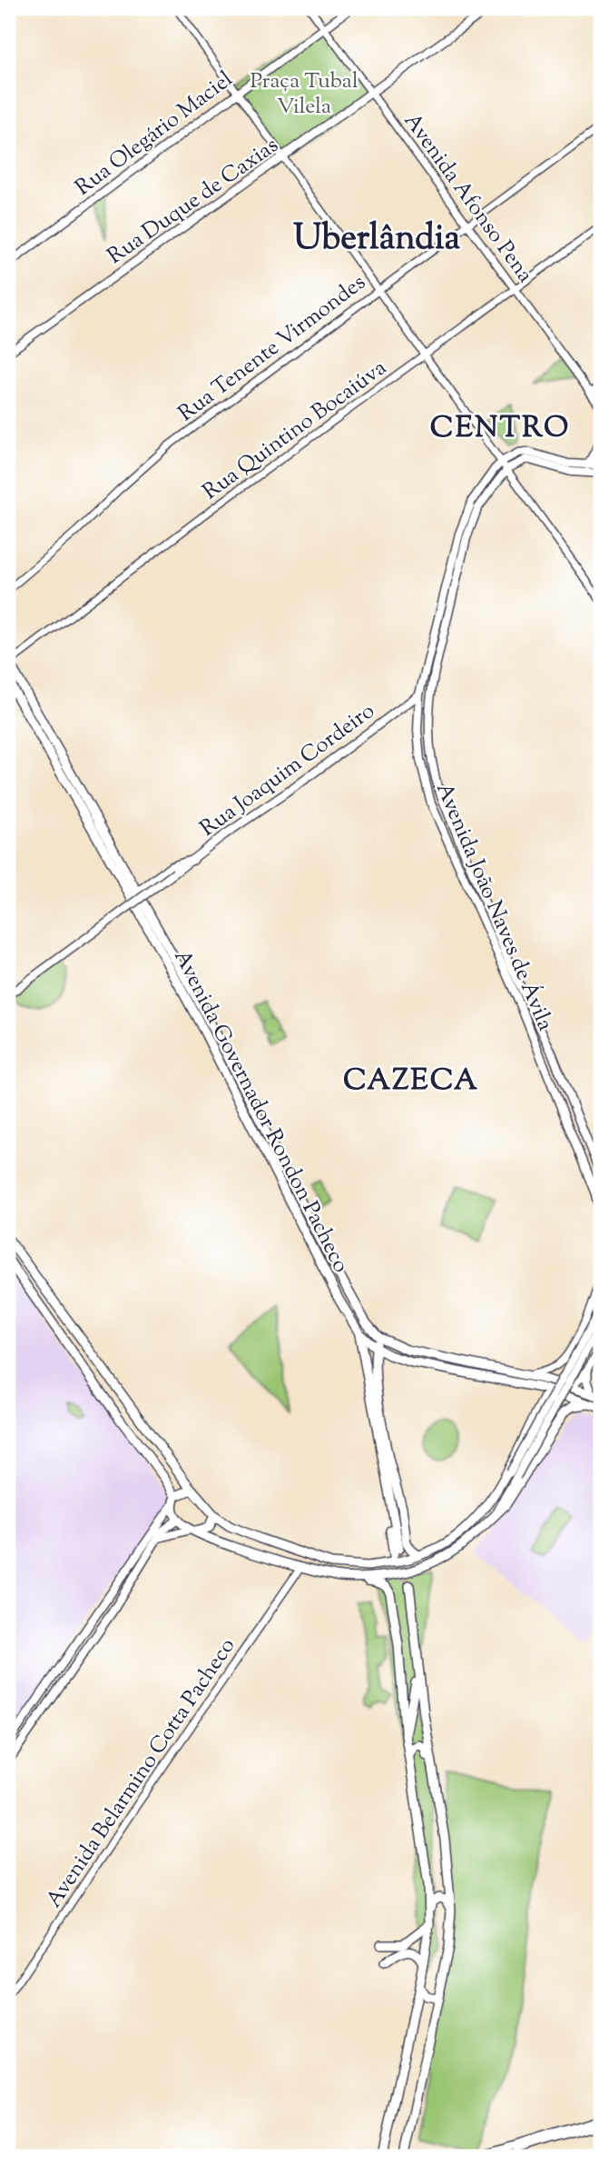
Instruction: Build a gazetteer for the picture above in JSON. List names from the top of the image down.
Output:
{
  "streets": {
    "main road": [
      "Rua Olegário Maciel",
      "Rua Duque de Caxias",
      "Rua Joaquim Cordeiro",
      "Avenida João Naves de Ávila",
      "Avenida Governador Rondon Pacheco"
    ],
    "street": [
      "Avenida Afonso Pena",
      "Rua Tenente Virmondes",
      "Rua Quintino Bocaiúva",
      "Avenida Belarmino Cotta Pacheco"
    ]
  },
  "crossings": [
    ["Rua Olegário Maciel", "Avenida Afonso Pena"],
    ["Avenida Afonso Pena", "Rua Duque de Caxias"],
    ["Avenida Afonso Pena", "Rua Tenente Virmondes"],
    ["Avenida Afonso Pena", "Rua Quintino Bocaiúva"],
    ["Rua Quintino Bocaiúva", "Avenida Governador Rondon Pacheco"],
    ["Rua Joaquim Cordeiro", "Avenida João Naves de Ávila"]
  ],
  "districts": ["Uberlândia", "CENTRO", "CAZECA"],
  "parks": ["Praça Tubal Vilela"]
}
